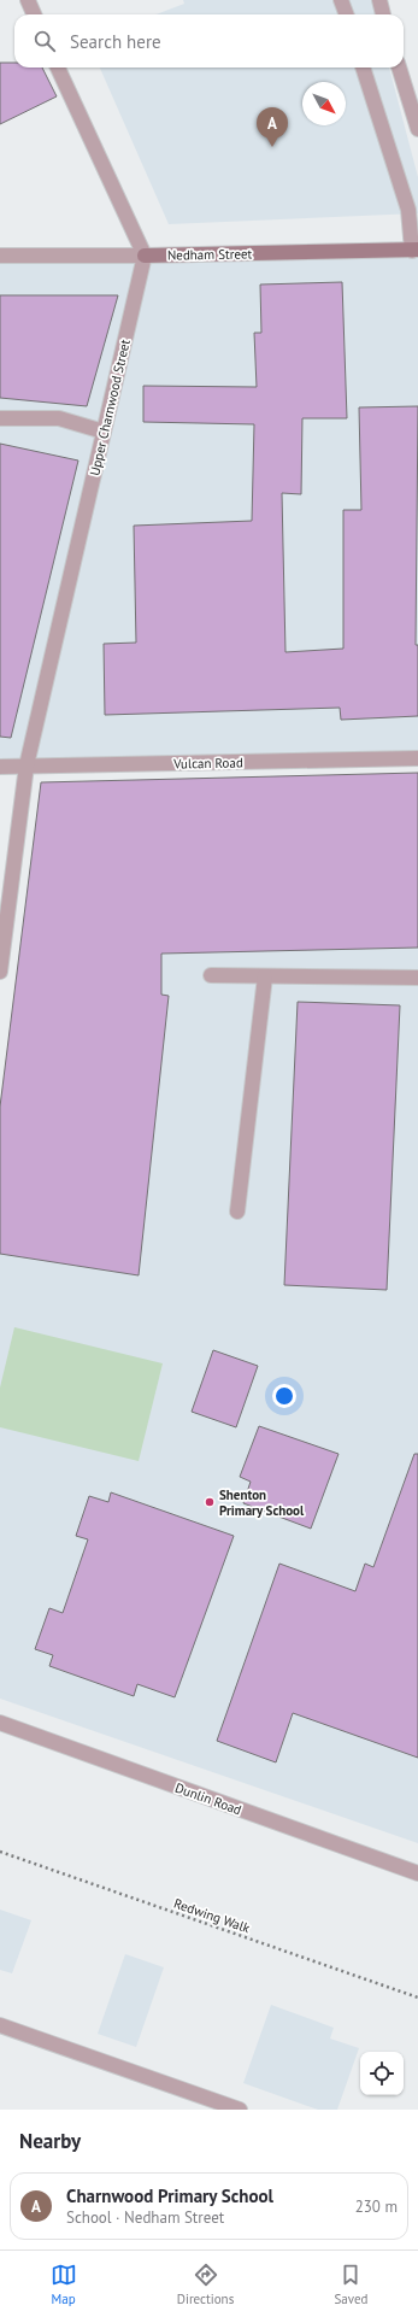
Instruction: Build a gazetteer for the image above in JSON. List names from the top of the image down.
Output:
{
  "streets": {
    "street": [
      "Nedham Street",
      "Upper Charnwood Street",
      "Vulcan Road",
      "Dunlin Road"
    ],
    "path": ["Redwing Walk"]
  },
  "crossings": [
    ["Nedham Street", "Upper Charnwood Street"],
    ["Upper Charnwood Street", "Vulcan Road"]
  ],
  "places": ["Shenton Primary School"],
  "north": "bottom right",
  "page": {
    "search": "Search here",
    "pins": "A",
    "heading": "Nearby",
    "list": [
      {
        "mark": "A",
        "name": "Charnwood Primary School",
        "note": "School · Nedham Street",
        "value": "230 m"
      }
    ],
    "nav": ["Map", "Directions", "Saved"]
  }
}
